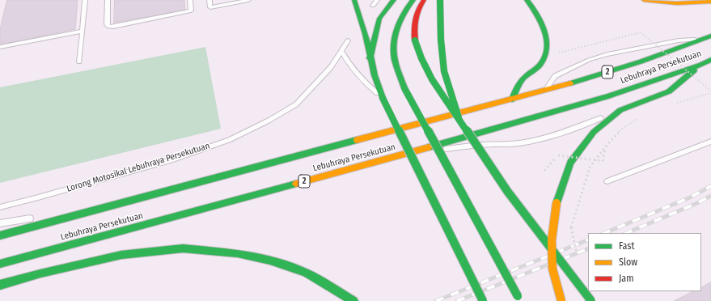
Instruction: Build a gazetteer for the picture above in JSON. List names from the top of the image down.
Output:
{
  "streets": {
    "main road": ["Lebuhraya Persekutuan", "2"],
    "lane": ["Lorong Motosikal Lebuhraya Persekutuan"]
  },
  "legend": ["Fast", "Slow", "Jam"]
}
